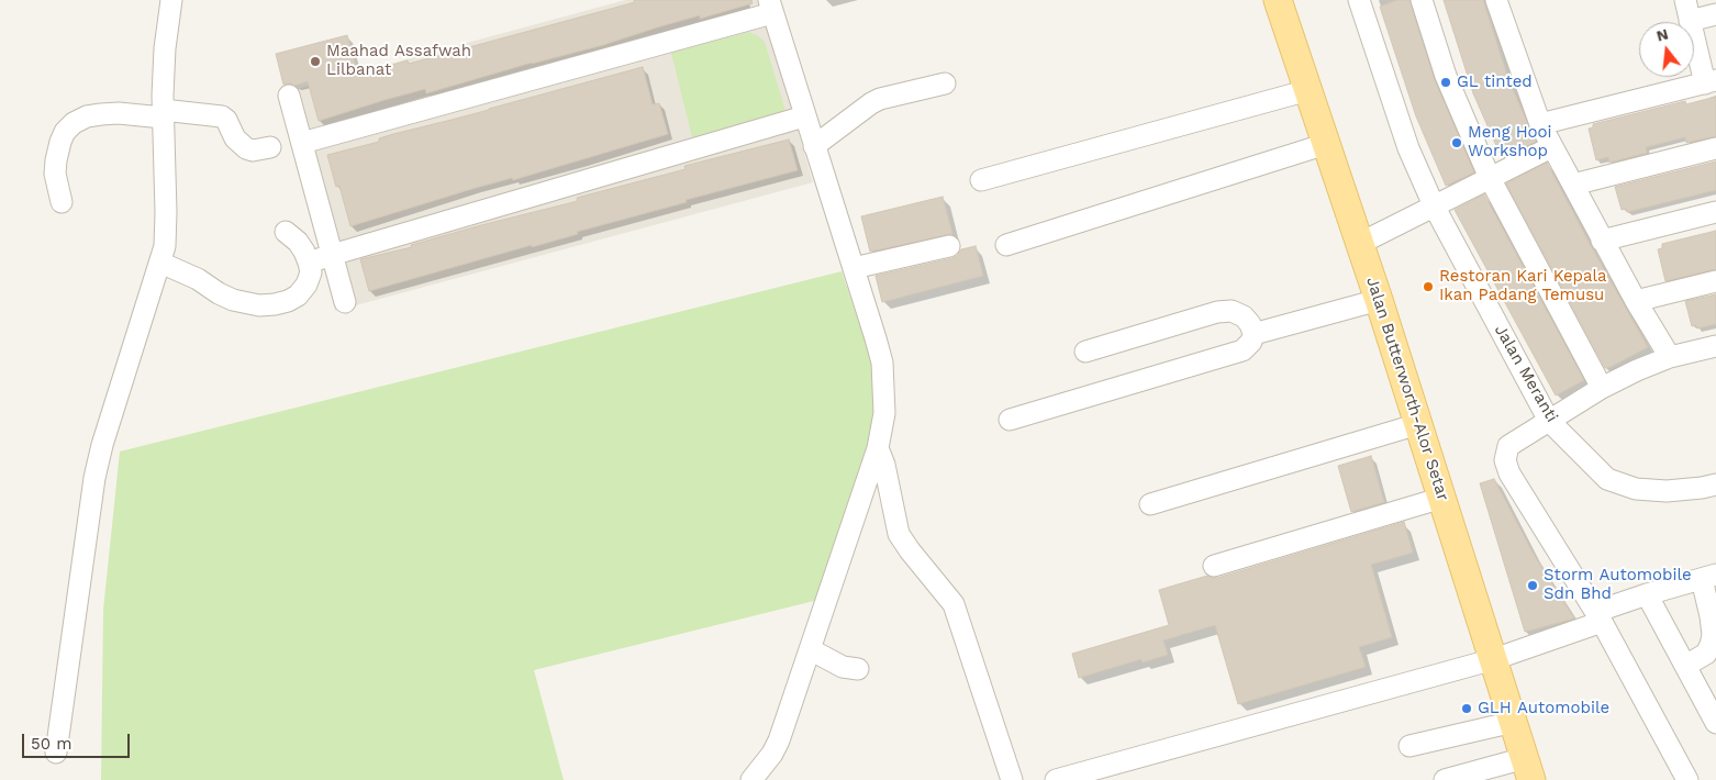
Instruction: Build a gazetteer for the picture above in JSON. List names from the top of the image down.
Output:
{
  "streets": {
    "main road": ["Jalan Butterworth-Alor Setar"],
    "street": ["Jalan Meranti"]
  },
  "places": [
    "Maahad Assafwah Lilbanat",
    "GL tinted",
    "Meng Hooi Workshop",
    "Restoran Kari Kepala Ikan Padang Temusu",
    "Storm Automobile Sdn Bhd",
    "GLH Automobile"
  ],
  "scale_bar": "50 m",
  "north": "top"
}
